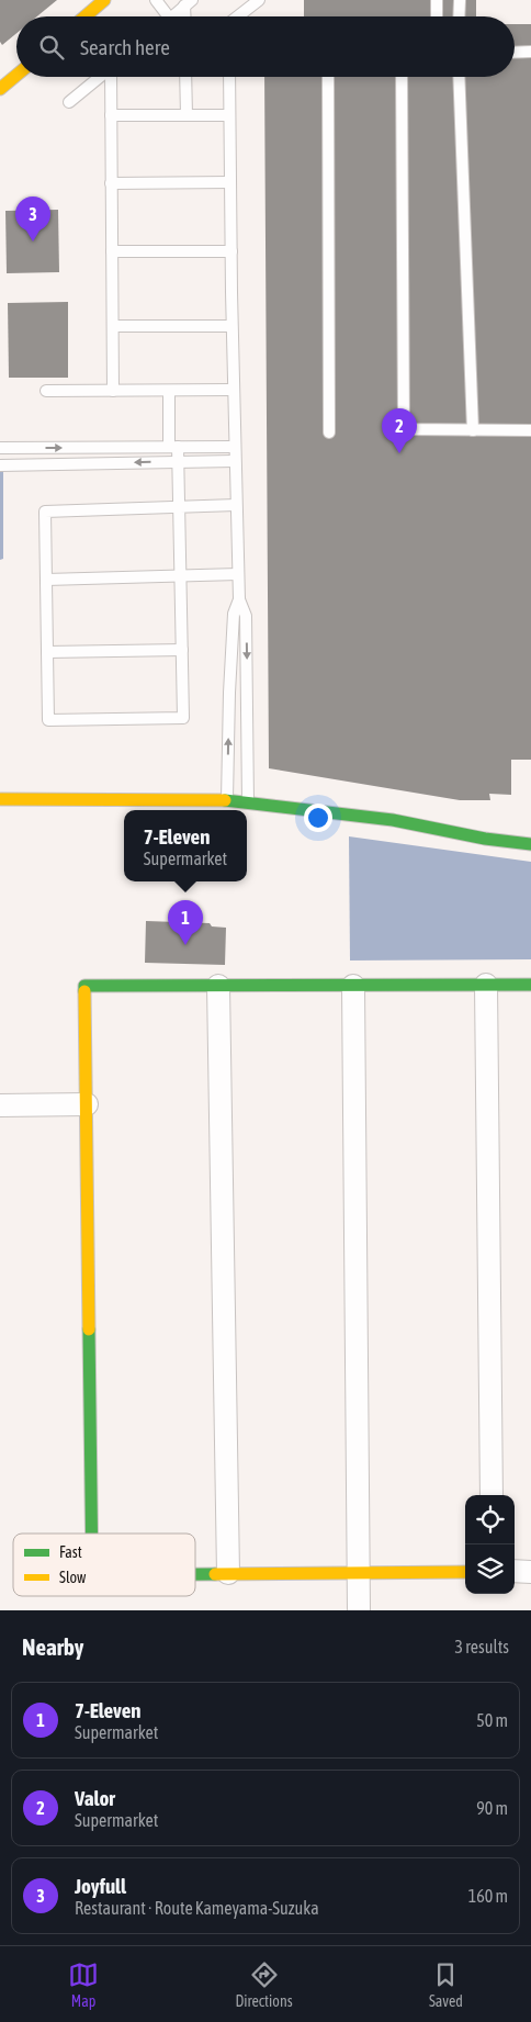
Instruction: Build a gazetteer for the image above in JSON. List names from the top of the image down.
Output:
{
  "legend": ["Fast", "Slow"],
  "page": {
    "search": "Search here",
    "pins": ["3", "2", "1"],
    "popup": ["7-Eleven", "Supermarket"],
    "heading": ["Nearby", "3 results"],
    "list": [
      {
        "mark": "1",
        "name": "7-Eleven",
        "note": "Supermarket",
        "value": "50 m"
      },
      {
        "mark": "2",
        "name": "Valor",
        "note": "Supermarket",
        "value": "90 m"
      },
      {
        "mark": "3",
        "name": "Joyfull",
        "note": "Restaurant · Route Kameyama-Suzuka",
        "value": "160 m"
      }
    ],
    "nav": ["Map", "Directions", "Saved"]
  }
}
